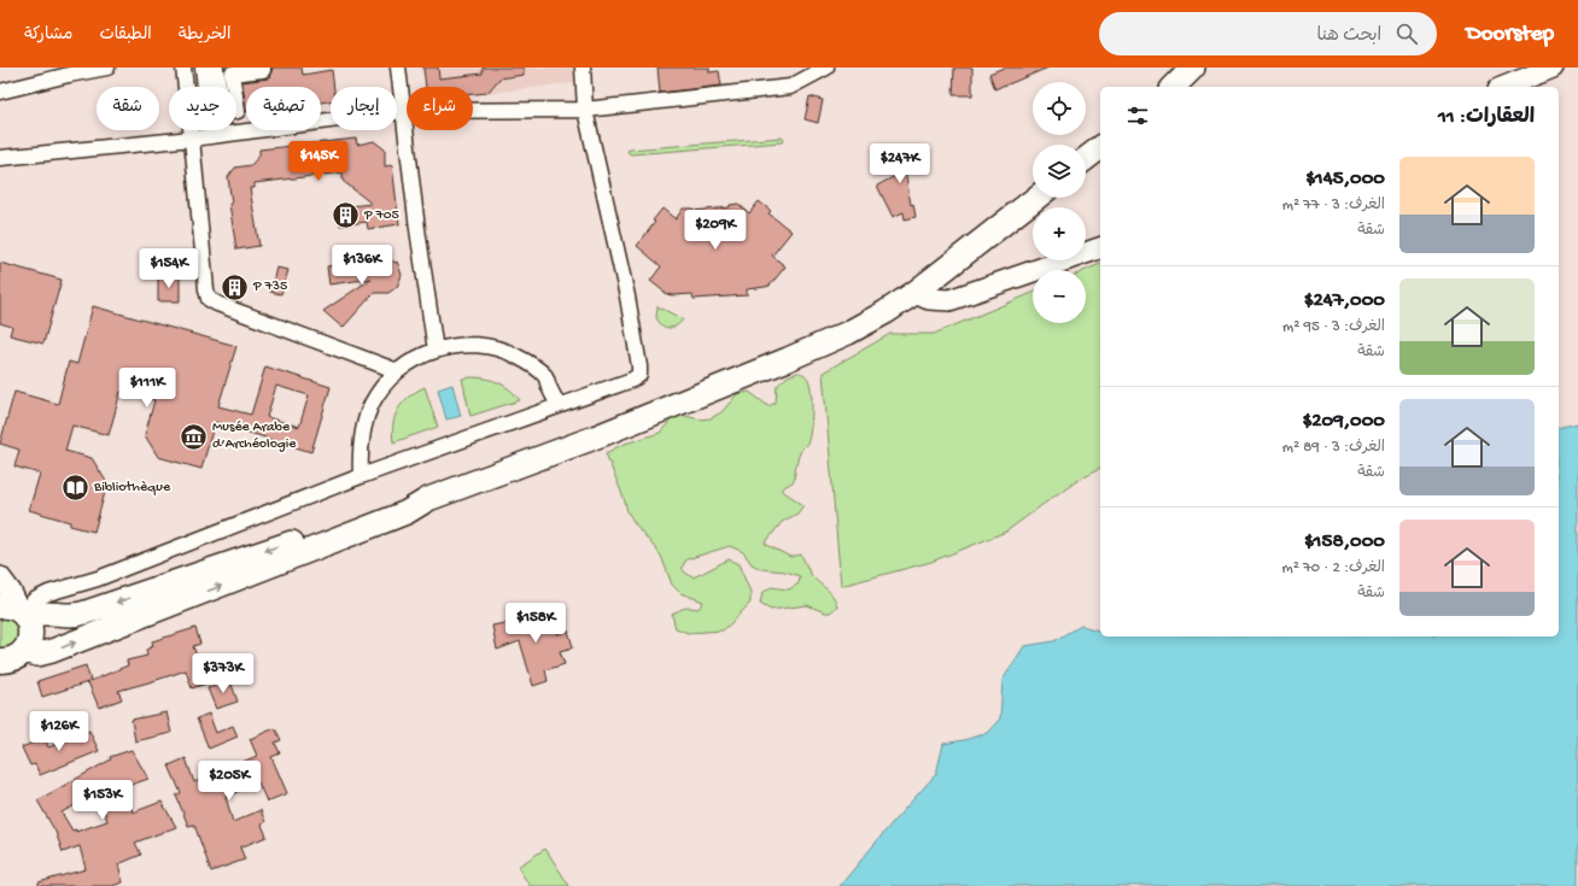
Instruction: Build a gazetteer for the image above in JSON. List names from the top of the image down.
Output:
{
  "places": {
    "building": ["P 705", "P 735"],
    "museum": ["Musée Arabe d’Archéologie"],
    "library": ["Bibliothèque"]
  },
  "page": {
    "header": "Doorstep",
    "search": "ابحث هنا",
    "nav": ["الخريطة", "الطبقات", "مشاركة"],
    "map_buttons": ["+", "−"],
    "chip": [
      "شراء",
      "إيجار",
      "تصفية",
      "جديد",
      "شقة"
    ],
    "heading": "العقارات: 11",
    "price": [
      "$145K",
      "$247K",
      "$209K",
      "$136K",
      "$154K",
      "$111K",
      "$158K",
      "$373K",
      "$126K",
      "$205K",
      "$153K"
    ],
    "list": [
      {
        "name": "$145,000",
        "note": "الغرف: 3 · 77 m² · شقة"
      },
      {
        "name": "$247,000",
        "note": "الغرف: 3 · 95 m² · شقة"
      },
      {
        "name": "$209,000",
        "note": "الغرف: 3 · 89 m² · شقة"
      },
      {
        "name": "$158,000",
        "note": "الغرف: 2 · 70 m² · شقة"
      }
    ]
  }
}
